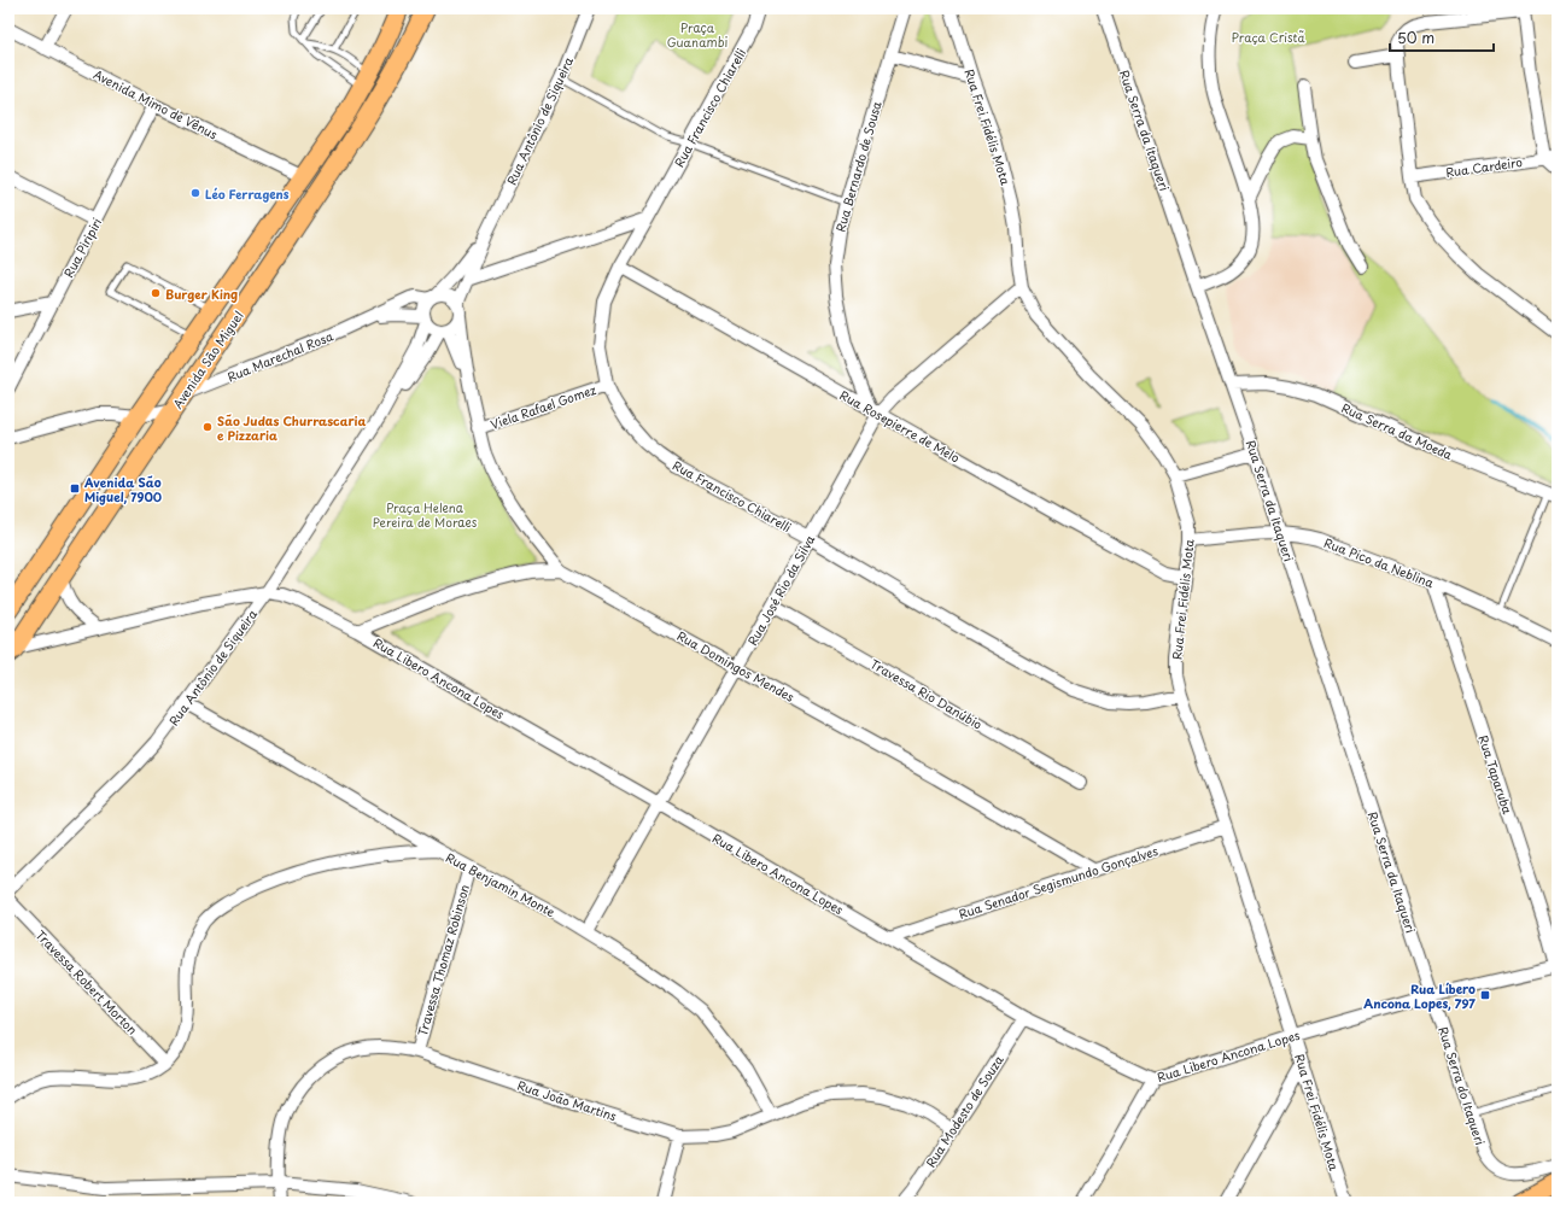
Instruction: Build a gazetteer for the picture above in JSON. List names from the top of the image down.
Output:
{
  "streets": {
    "main road": ["Avenida São Miguel"],
    "street": [
      "Avenida Mimo de Vênus",
      "Rua Francisco Chiarelli",
      "Rua Antônio de Siqueira",
      "Rua Frei Fidélis Mota",
      "Rua Serra da Itaqueri",
      "Rua Bernardo de Sousa",
      "Rua Cardeiro",
      "Rua Piripiri",
      "Rua Marechal Rosa",
      "Viela Rafael Gomez",
      "Rua Rosepierre de Melo",
      "Rua Serra da Moeda",
      "Rua Pico da Neblina",
      "Rua José Rio da Silva",
      "Rua Domingos Mendes",
      "Rua Libero Ancona Lopes",
      "Travessa Rio Danúbio",
      "Rua Taparuba",
      "Rua Senador Segismundo Gonçalves",
      "Rua Benjamin Monte",
      "Travessa Thomaz Robinson",
      "Travessa Robert Morton",
      "Rua Serra do Itaqueri",
      "Rua João Martins",
      "Rua Modesto de Souza"
    ]
  },
  "crossings": [
    ["Avenida Mimo de Vênus", "Rua Piripiri"],
    ["Avenida Mimo de Vênus", "Avenida São Miguel"],
    ["Rua Francisco Chiarelli", "Rua Frei Fidélis Mota"],
    ["Rua Francisco Chiarelli", "Viela Rafael Gomez"],
    ["Rua Francisco Chiarelli", "Rua Rosepierre de Melo"],
    ["Rua Francisco Chiarelli", "Rua José Rio da Silva"],
    ["Rua Antônio de Siqueira", "Rua Marechal Rosa"],
    ["Rua Antônio de Siqueira", "Rua Domingos Mendes"],
    ["Rua Antônio de Siqueira", "Rua Libero Ancona Lopes"],
    ["Rua Antônio de Siqueira", "Rua Benjamin Monte"],
    ["Rua Frei Fidélis Mota", "Rua Rosepierre de Melo"],
    ["Rua Frei Fidélis Mota", "Rua Pico da Neblina"],
    ["Rua Frei Fidélis Mota", "Rua José Rio da Silva"],
    ["Rua Frei Fidélis Mota", "Rua Libero Ancona Lopes"],
    ["Rua Frei Fidélis Mota", "Rua Senador Segismundo Gonçalves"],
    ["Rua Serra da Itaqueri", "Rua Serra da Moeda"],
    ["Rua Serra da Itaqueri", "Rua Pico da Neblina"],
    ["Rua Serra da Itaqueri", "Rua Libero Ancona Lopes"],
    ["Rua Serra da Itaqueri", "Rua Serra do Itaqueri"],
    ["Rua Bernardo de Sousa", "Rua Rosepierre de Melo"],
    ["Rua Bernardo de Sousa", "Rua José Rio da Silva"],
    ["Rua Marechal Rosa", "Avenida São Miguel"],
    ["Rua Marechal Rosa", "Rua Domingos Mendes"],
    ["Avenida São Miguel", "Rua Libero Ancona Lopes"],
    ["Viela Rafael Gomez", "Rua Domingos Mendes"],
    ["Rua Rosepierre de Melo", "Rua José Rio da Silva"],
    ["Rua Pico da Neblina", "Rua Taparuba"],
    ["Rua José Rio da Silva", "Rua Domingos Mendes"],
    ["Rua José Rio da Silva", "Rua Libero Ancona Lopes"],
    ["Rua José Rio da Silva", "Travessa Rio Danúbio"],
    ["Rua José Rio da Silva", "Rua Benjamin Monte"],
    ["Rua Domingos Mendes", "Rua Senador Segismundo Gonçalves"],
    ["Rua Libero Ancona Lopes", "Rua Taparuba"],
    ["Rua Libero Ancona Lopes", "Rua Senador Segismundo Gonçalves"],
    ["Rua Libero Ancona Lopes", "Rua Serra do Itaqueri"],
    ["Rua Libero Ancona Lopes", "Rua Modesto de Souza"],
    ["Rua Benjamin Monte", "Travessa Thomaz Robinson"],
    ["Rua Benjamin Monte", "Rua João Martins"],
    ["Travessa Thomaz Robinson", "Rua João Martins"],
    ["Rua João Martins", "Rua Modesto de Souza"]
  ],
  "parks": ["Praça Guanambi", "Praça Cristã", "Praça Helena Pereira de Moraes"],
  "places": {
    "other": ["Léo Ferragens", "Burger King", "São Judas Churrascaria e Pizzaria"],
    "transit": ["Avenida São Miguel, 7900", "Rua Líbero Ancona Lopes, 797"]
  },
  "scale_bar": "50 m"
}
